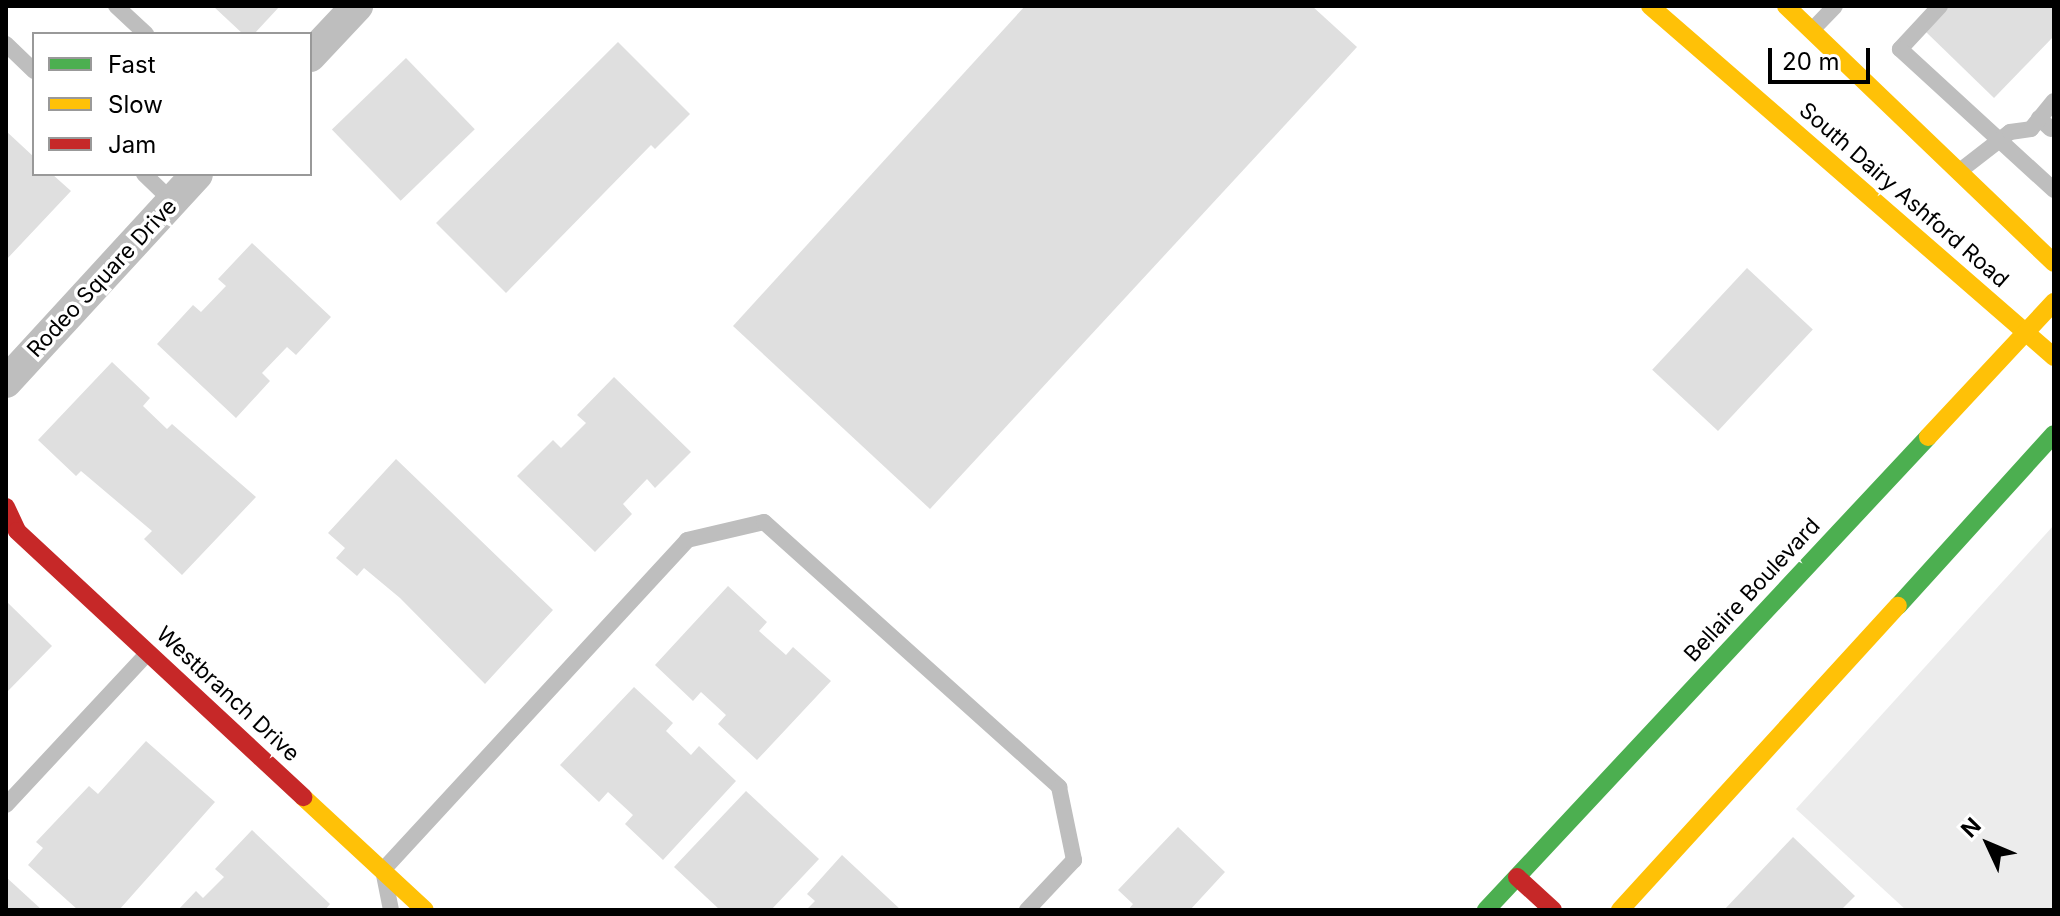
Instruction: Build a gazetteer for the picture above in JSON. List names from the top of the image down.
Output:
{
  "streets": {
    "main road": ["South Dairy Ashford Road", "Bellaire Boulevard", "Westbranch Drive"],
    "street": ["Rodeo Square Drive"]
  },
  "crossings": [
    ["South Dairy Ashford Road", "Bellaire Boulevard"]
  ],
  "legend": ["Fast", "Slow", "Jam"],
  "scale_bar": "20 m",
  "north": "top left"
}
